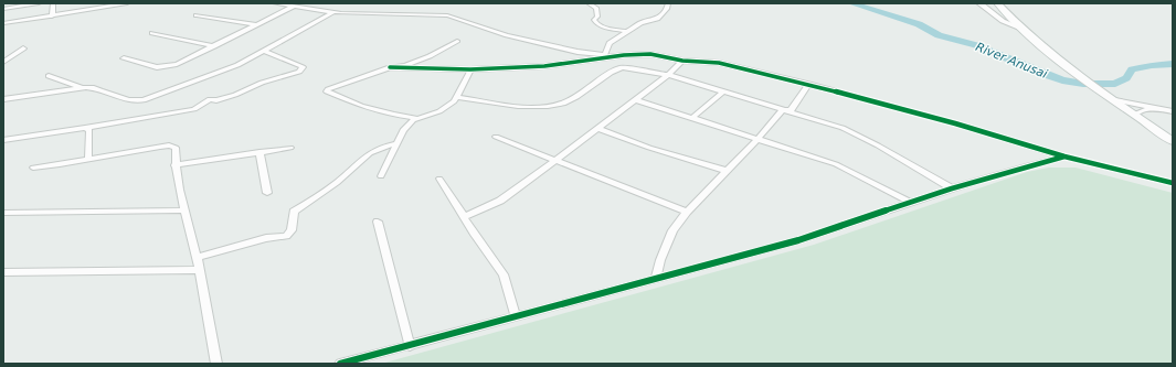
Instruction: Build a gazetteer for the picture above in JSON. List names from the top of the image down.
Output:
{
  "water": ["River Anusai"]
}
